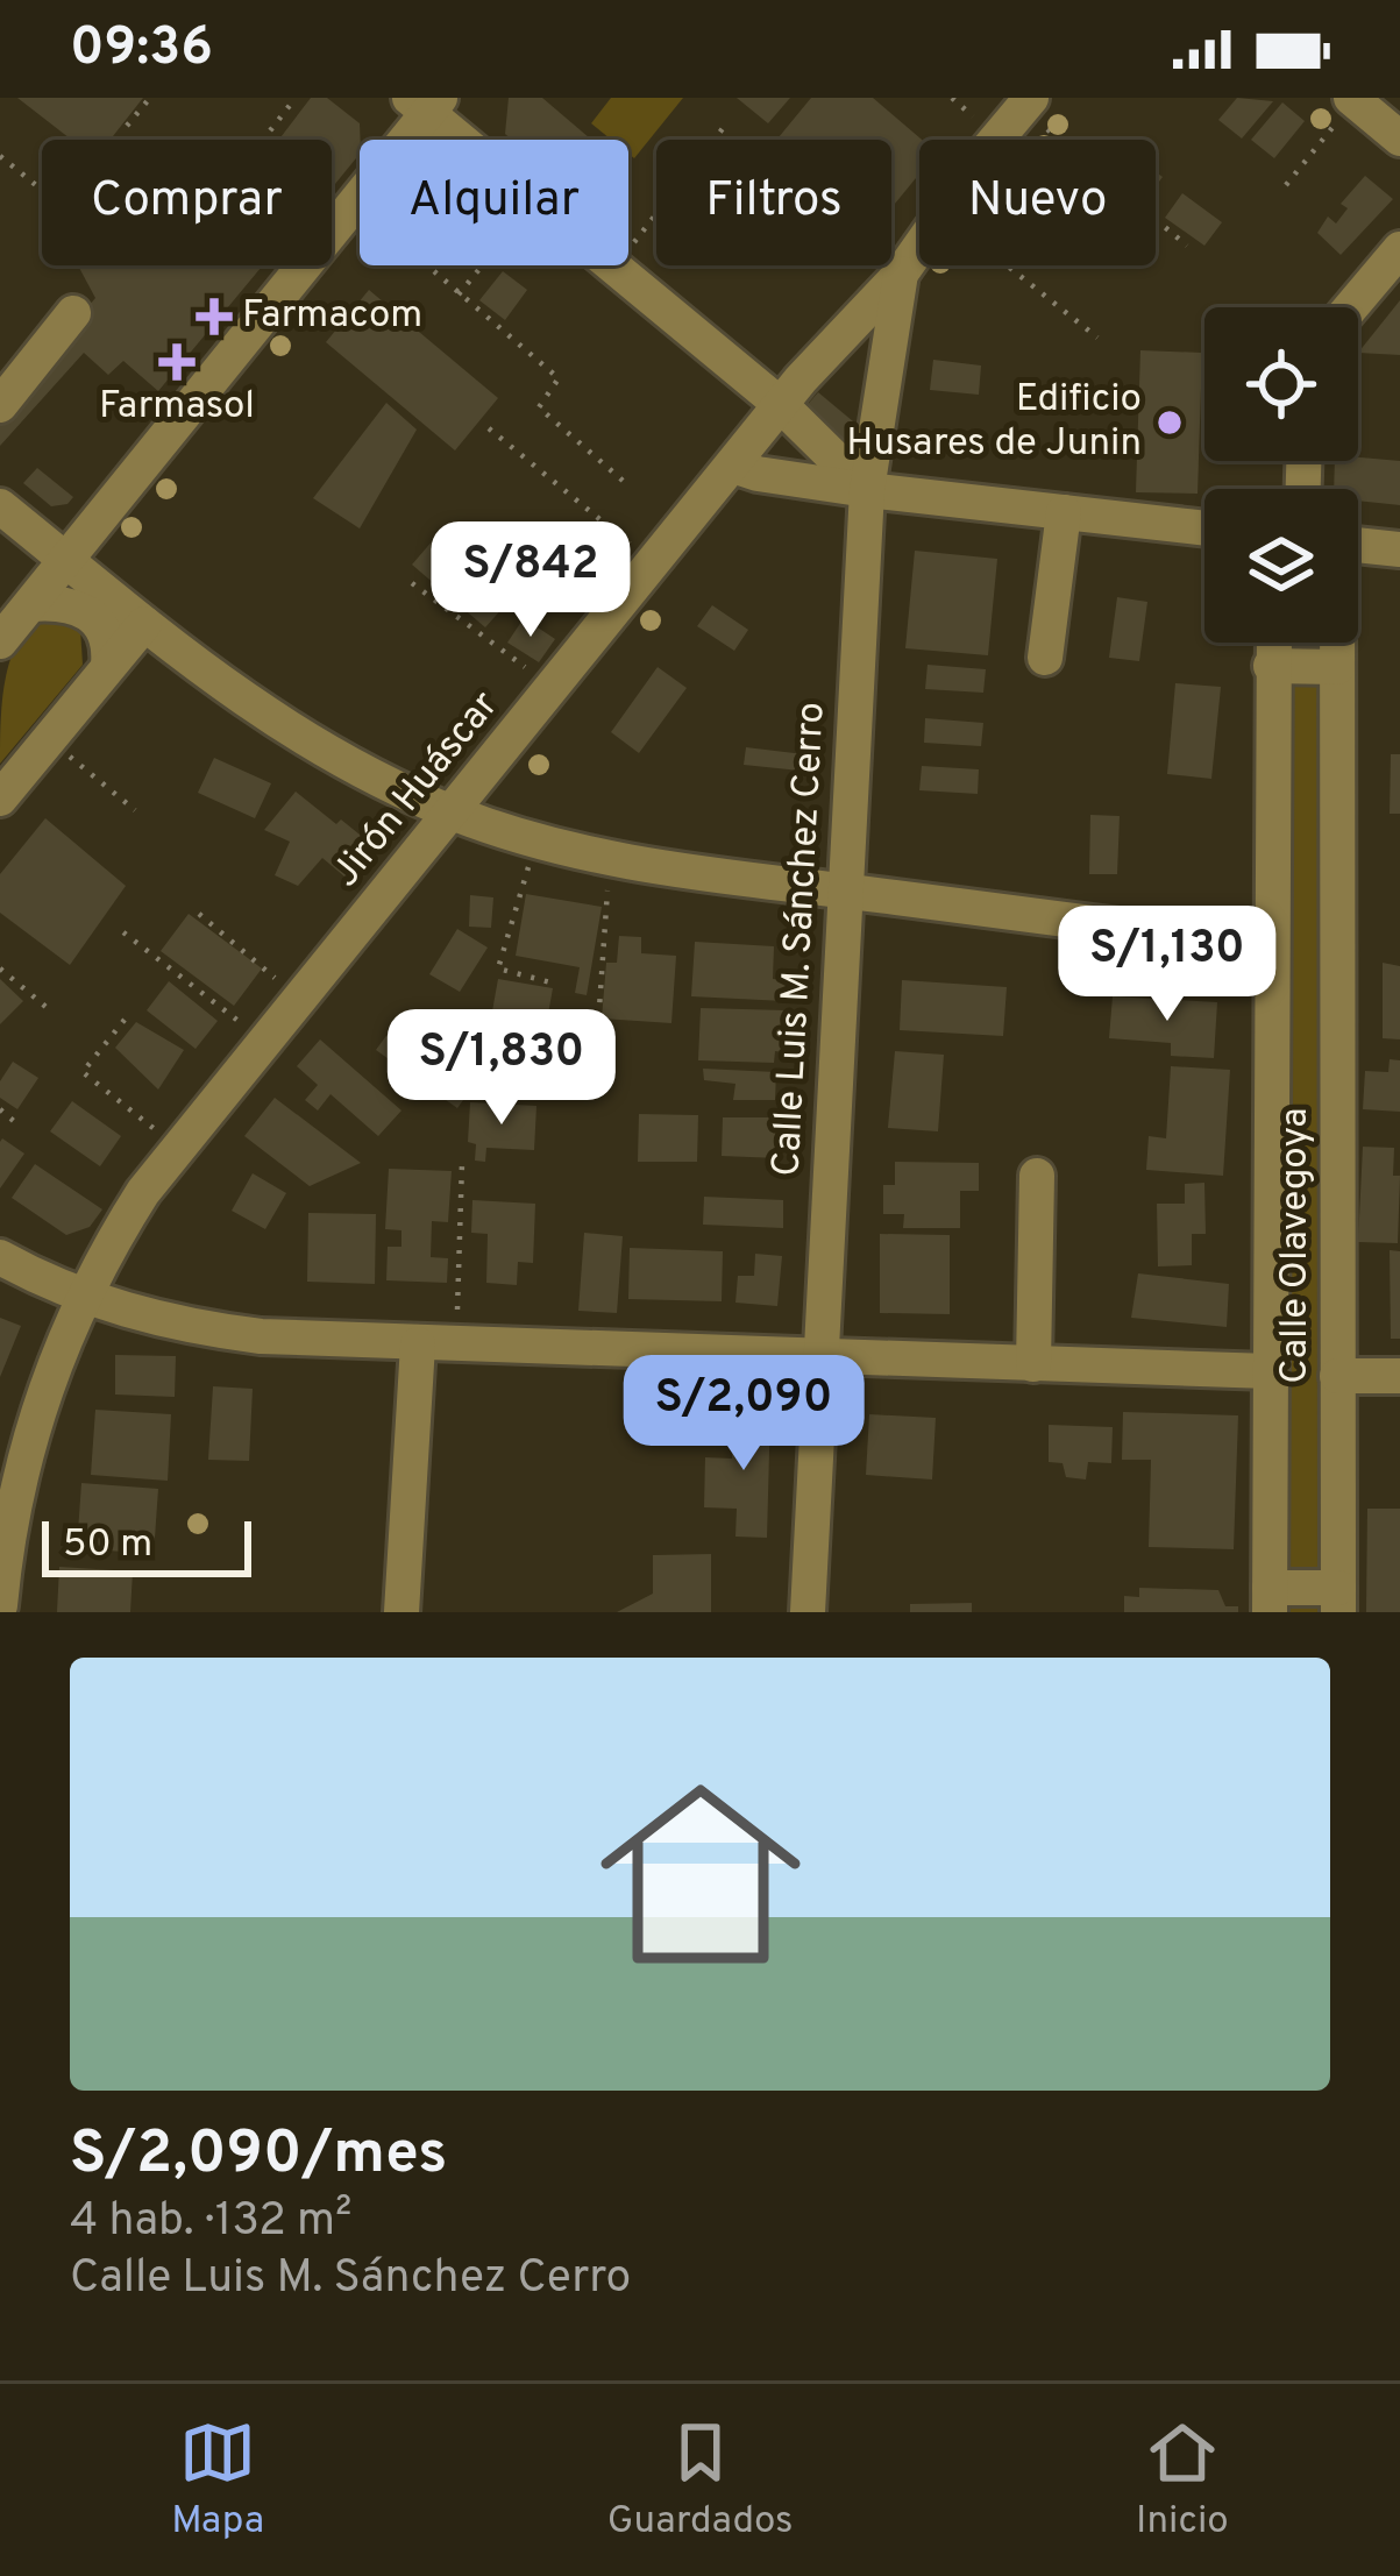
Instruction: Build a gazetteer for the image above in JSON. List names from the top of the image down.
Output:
{
  "streets": {
    "street": ["Jirón Huáscar", "Calle Luis M. Sánchez Cerro", "Calle Olavegoya"]
  },
  "crossings": [
    ["Jirón Huáscar", "Calle Luis M. Sánchez Cerro"]
  ],
  "places": {
    "health": ["Farmacom", "Farmasol"],
    "other": ["Edificio Husares de Junin"]
  },
  "scale_bar": "50 m",
  "page": {
    "status": "09:36",
    "chip": [
      "Comprar",
      "Alquilar",
      "Filtros",
      "Nuevo"
    ],
    "price": [
      "S/842",
      "S/1,130",
      "S/1,830",
      "S/2,090"
    ],
    "scale": "50 m",
    "list": [
      {
        "name": "S/2,090/mes",
        "note": "4 hab. · 132 m² · Calle Luis M. Sánchez Cerro"
      }
    ],
    "tabs": ["Mapa", "Guardados", "Inicio"]
  }
}
